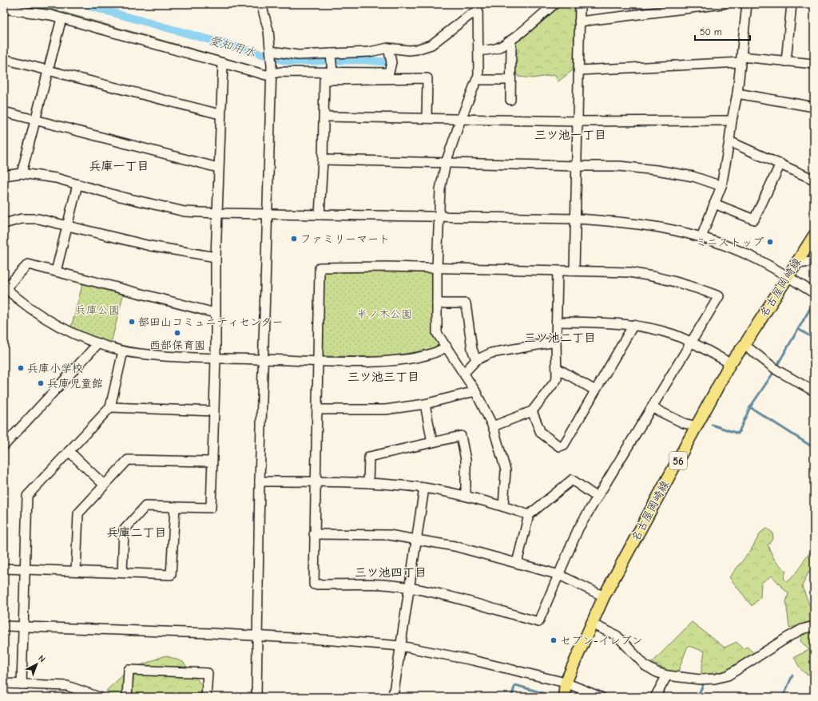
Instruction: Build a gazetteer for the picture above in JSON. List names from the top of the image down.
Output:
{
  "streets": {
    "main road": ["名古屋岡崎線", "56"]
  },
  "districts": [
    "三ツ池一丁目",
    "兵庫一丁目",
    "三ツ池二丁目",
    "三ツ池三丁目",
    "兵庫二丁目",
    "三ツ池四丁目"
  ],
  "water": ["愛知用水"],
  "parks": ["兵庫公園", "半ノ木公園"],
  "places": [
    "ファミリーマート",
    "ミニストップ",
    "部田山コミュニティセンター",
    "西部保育園",
    "兵庫小学校",
    "兵庫児童館",
    "セブン-イレブン"
  ],
  "scale_bar": "50 m",
  "north": "top right"
}
